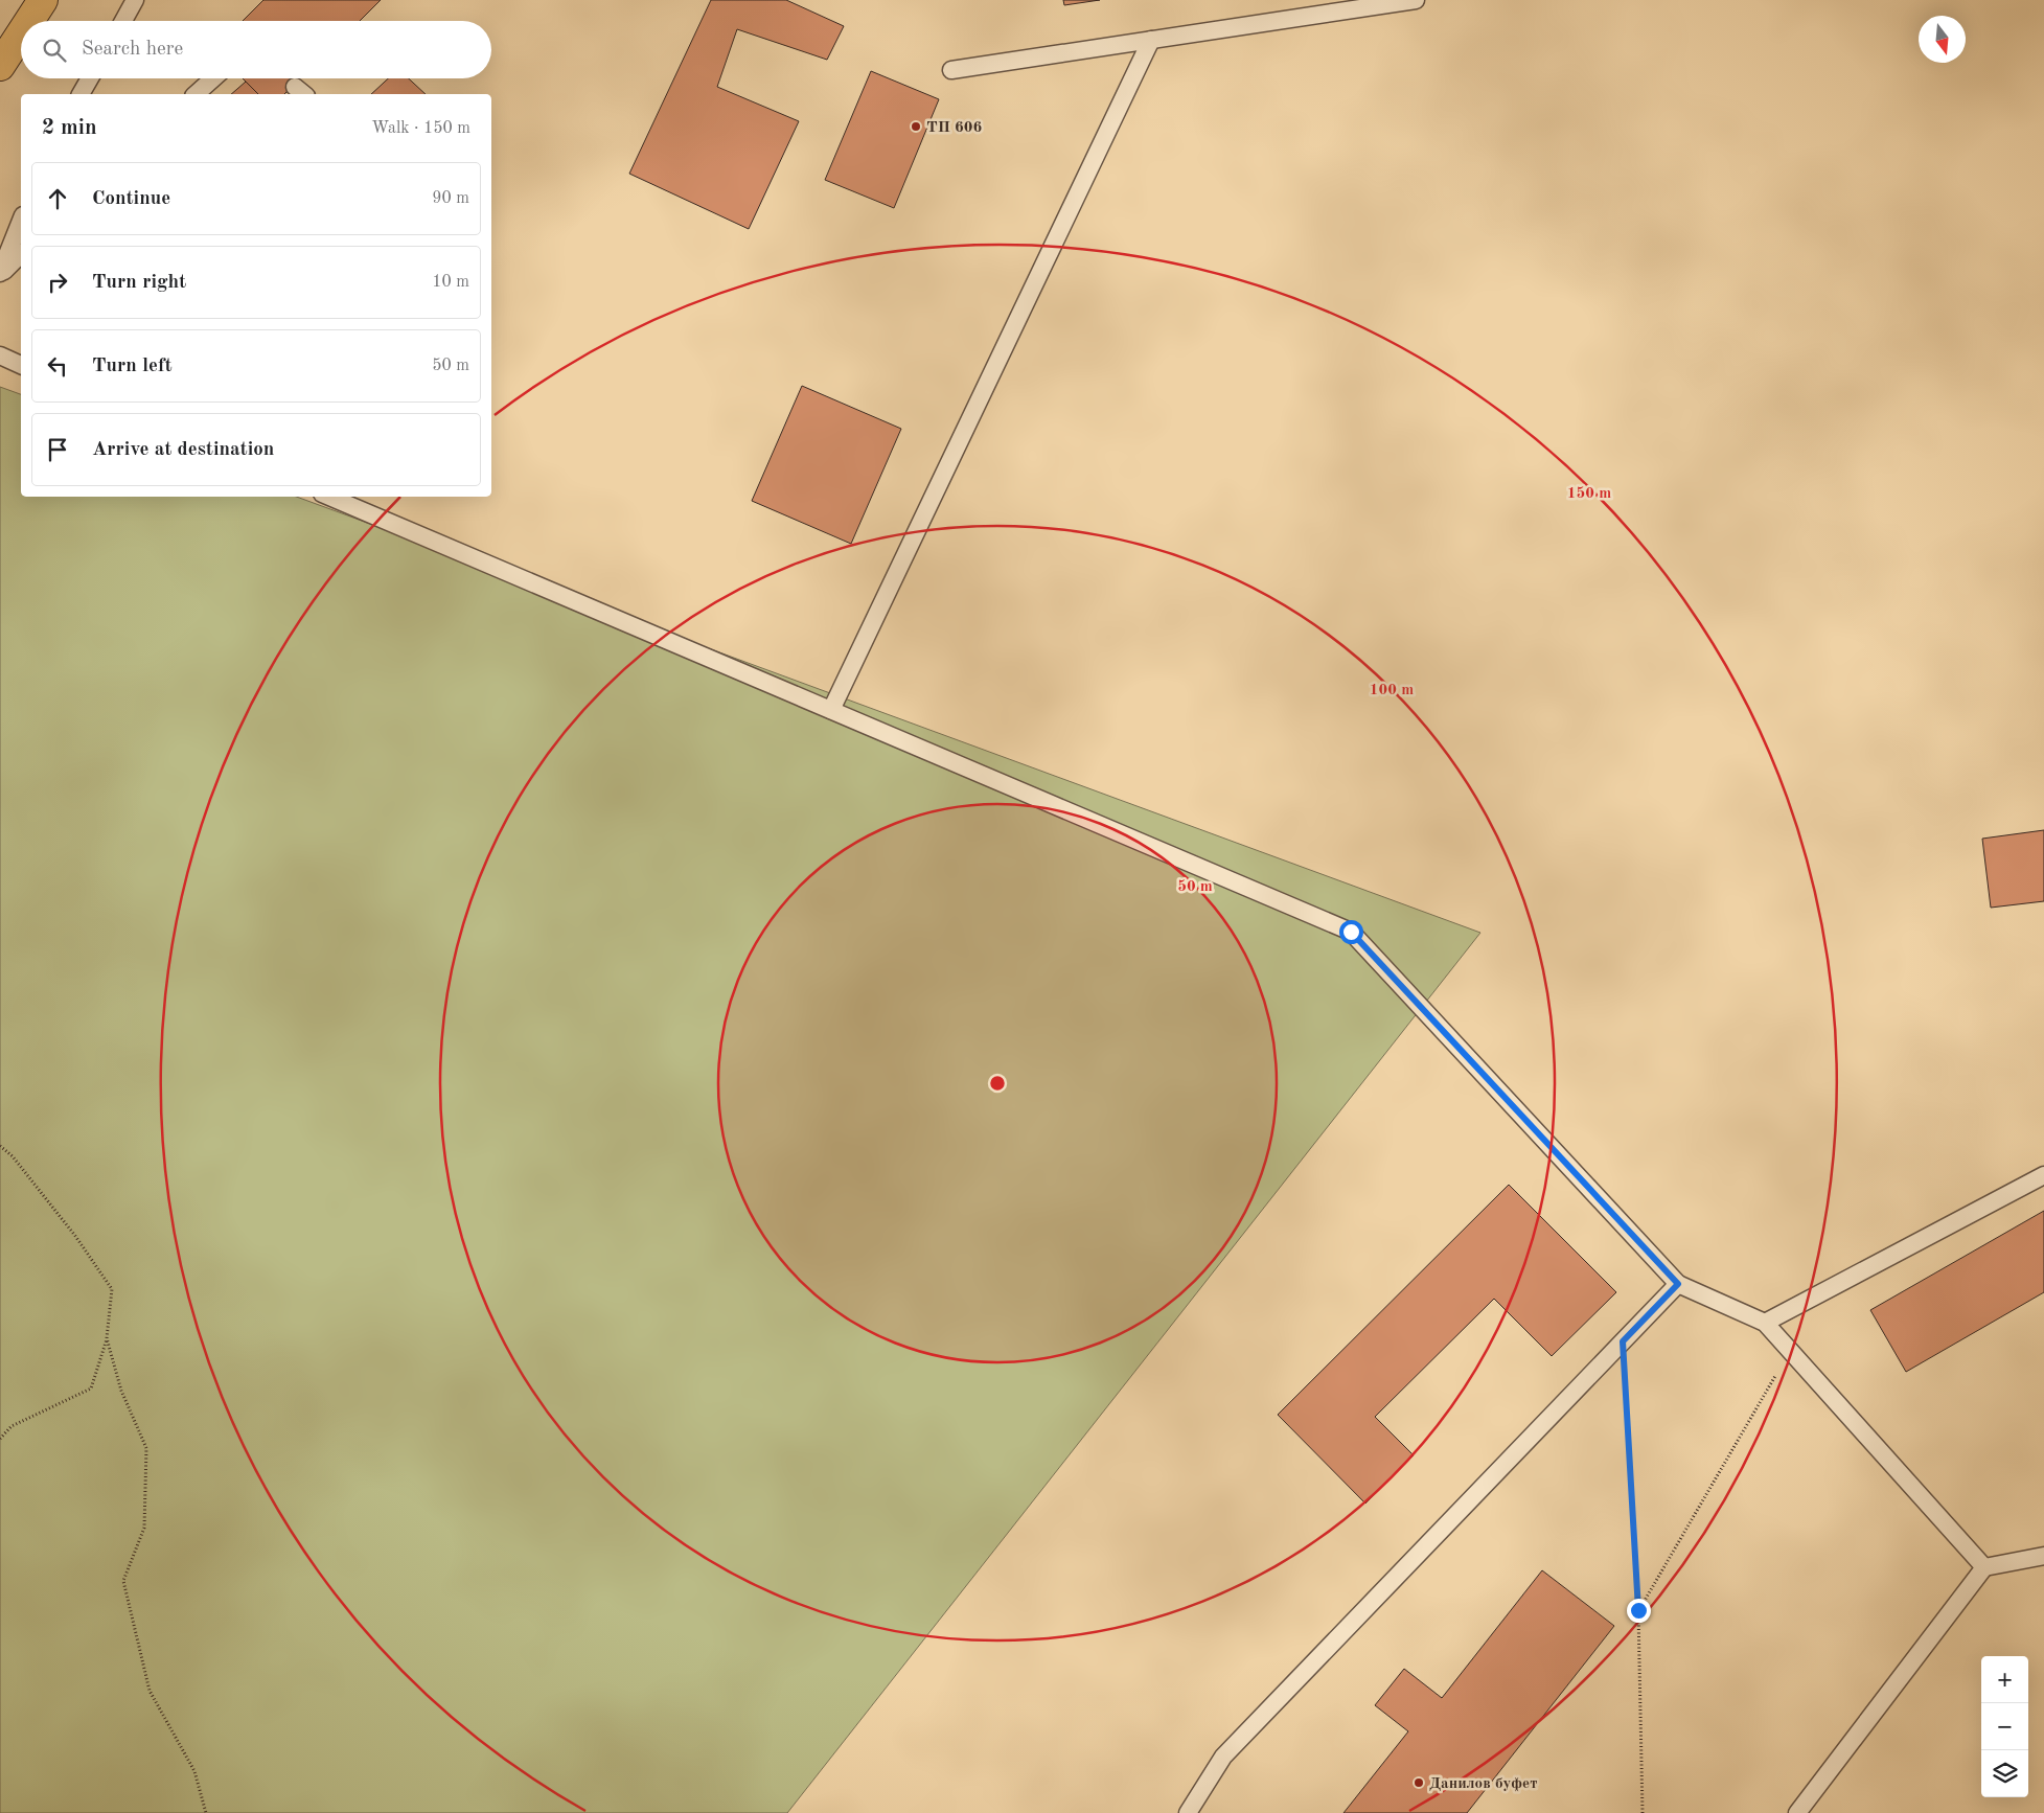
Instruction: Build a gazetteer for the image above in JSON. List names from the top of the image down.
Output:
{
  "places": ["ТП 606", "Данилов буфет"],
  "north": "bottom",
  "page": {
    "search": "Search here",
    "heading": ["2 min", "Walk · 150 m"],
    "list": [
      ["Continue", "90 m"],
      ["Turn right", "10 m"],
      ["Turn left", "50 m"],
      "Arrive at destination"
    ],
    "map_buttons": ["+", "−"]
  },
  "rings": ["150 m", "100 m", "50 m"]
}
